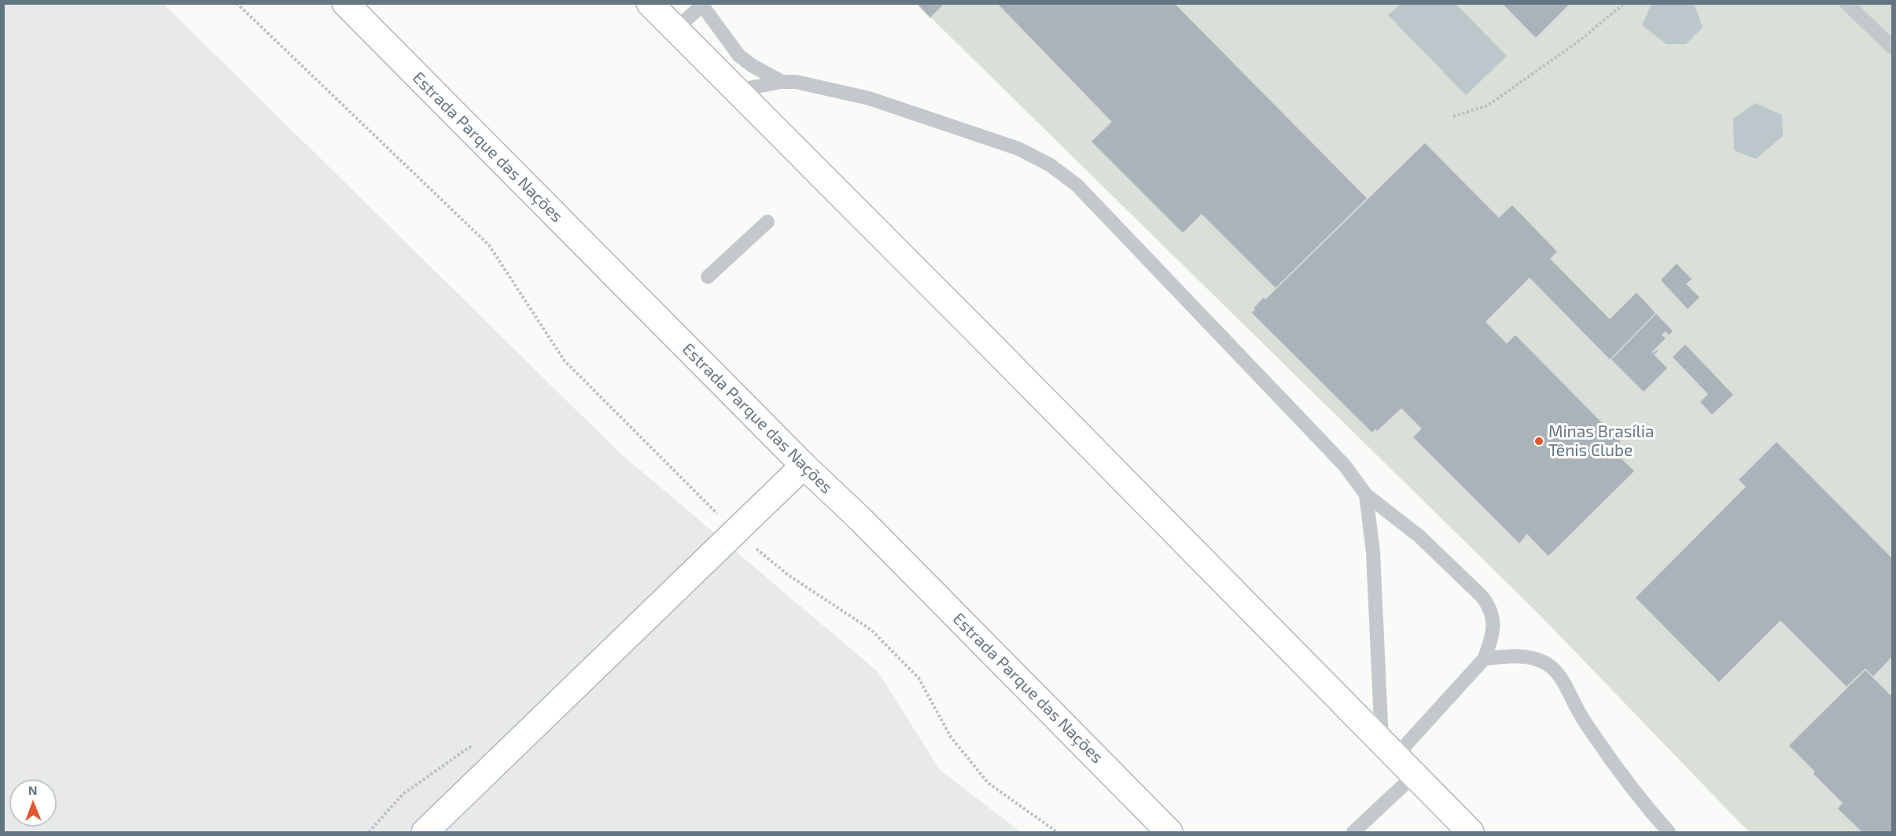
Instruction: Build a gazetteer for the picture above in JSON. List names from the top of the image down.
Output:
{
  "streets": {
    "main road": ["Estrada Parque das Nações"]
  },
  "places": ["Minas Brasília Tênis Clube"],
  "north": "top"
}
